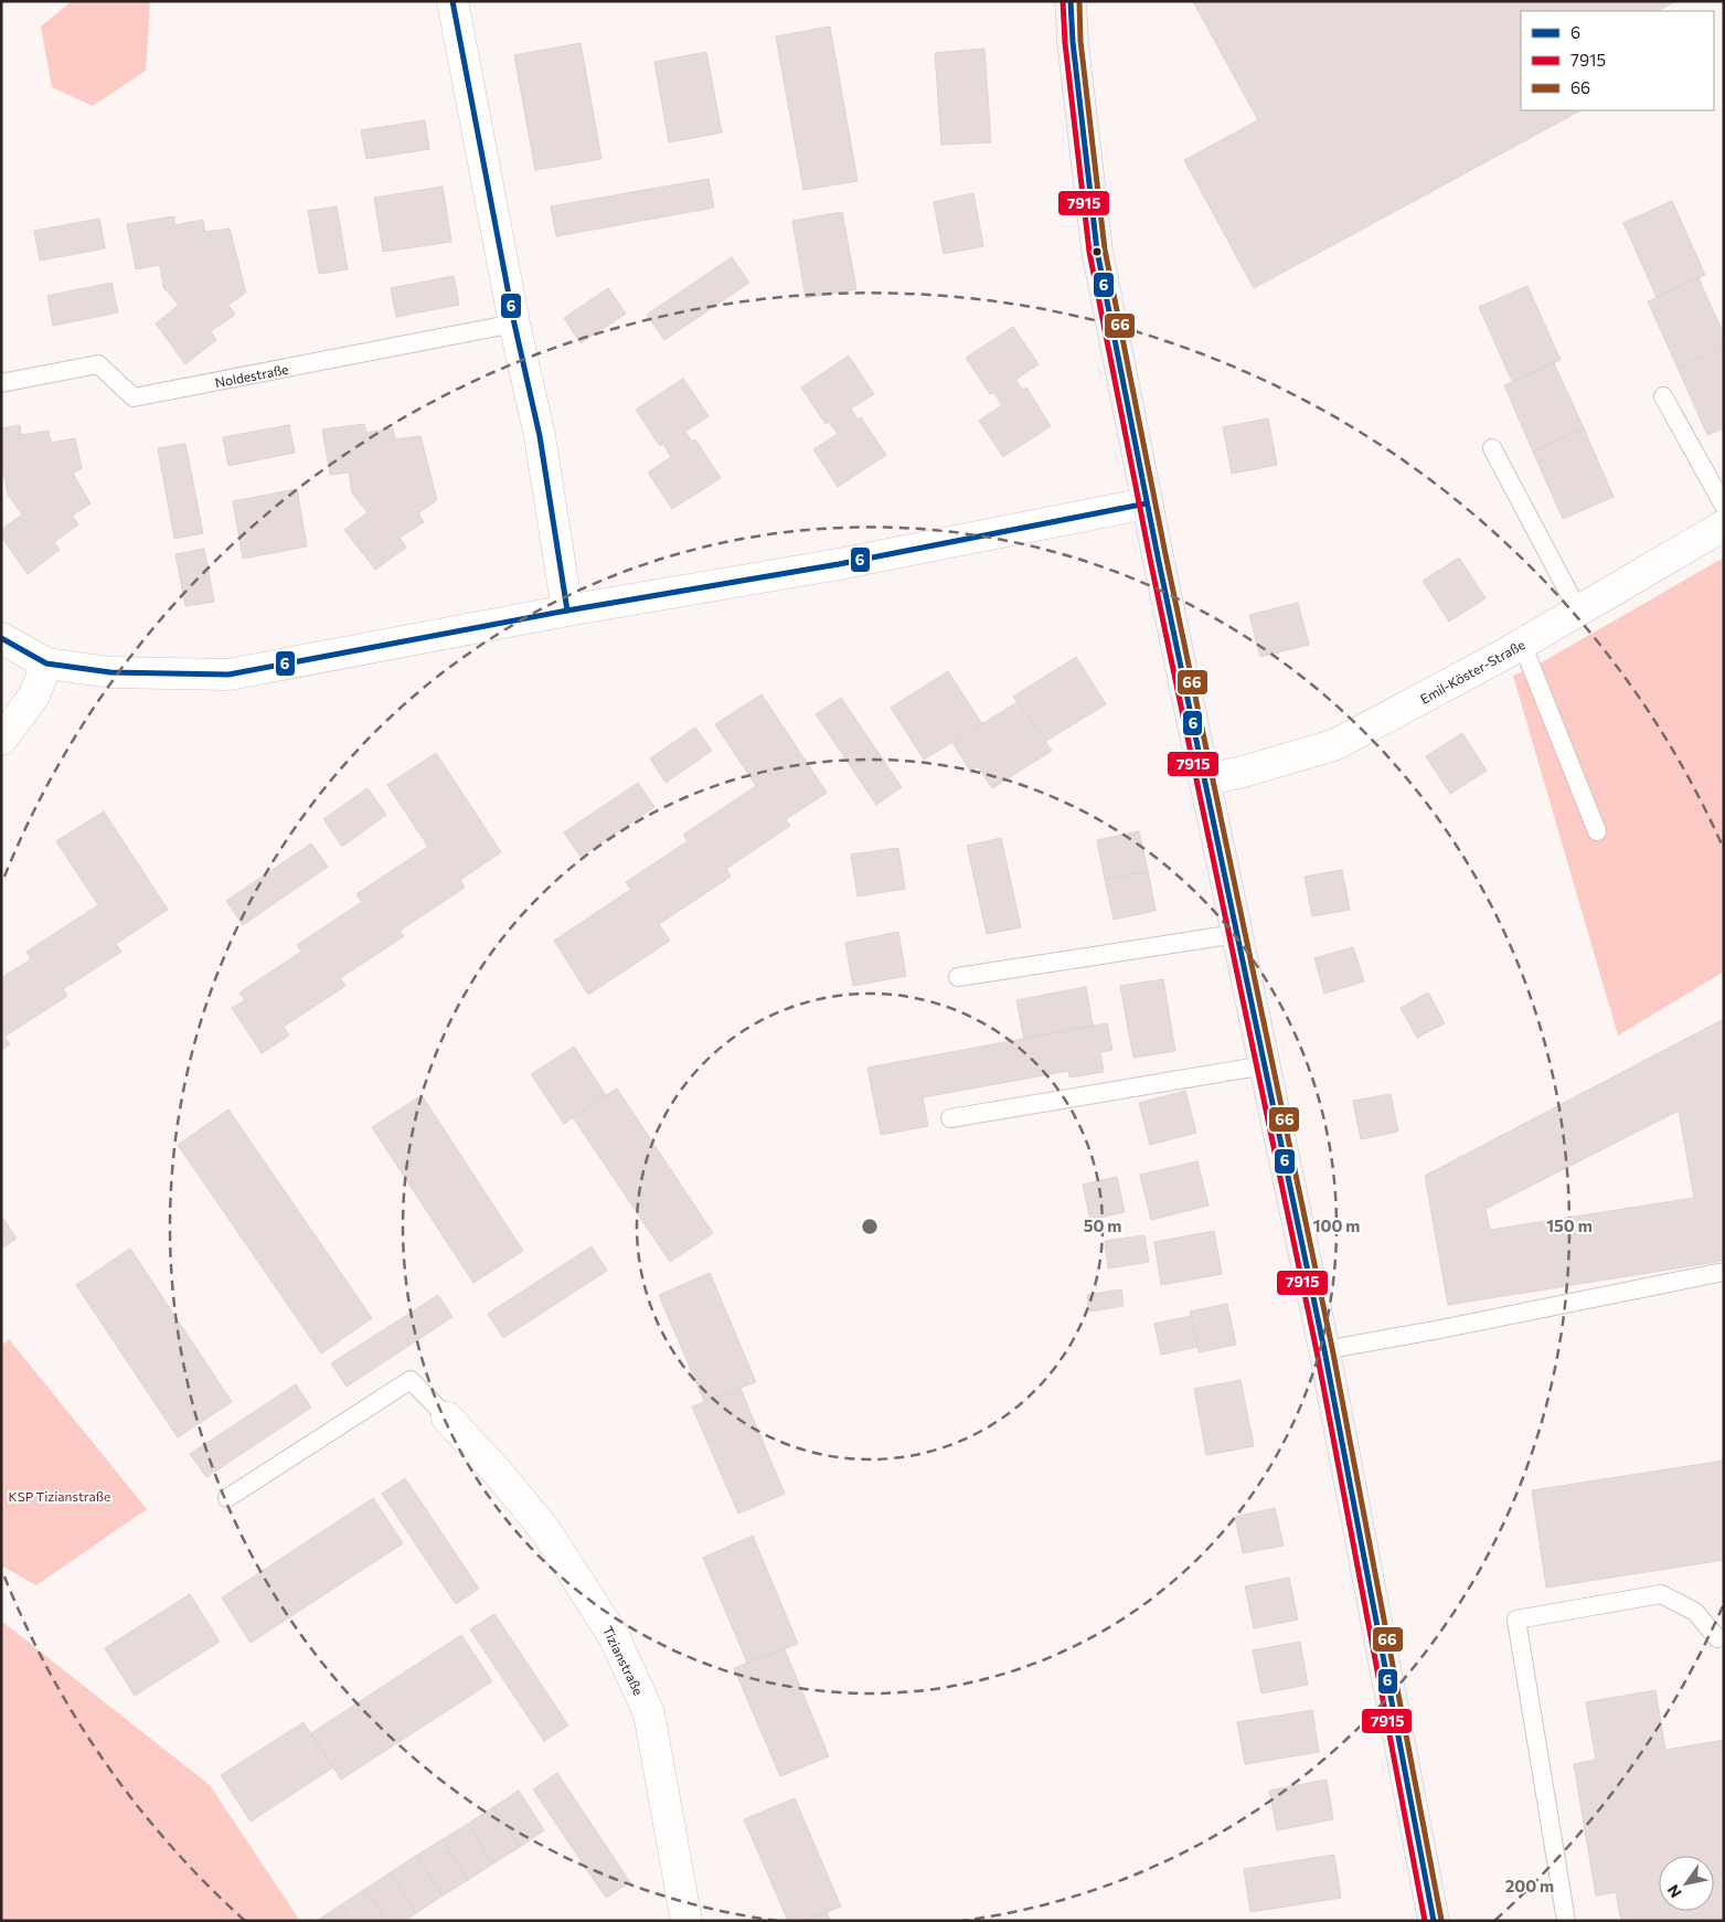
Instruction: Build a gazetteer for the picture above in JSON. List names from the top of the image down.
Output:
{
  "streets": {
    "street": ["Emil-Köster-Straße", "Tizianstraße"],
    "lane": ["Noldestraße"]
  },
  "parks": ["KSP Tizianstraße"],
  "lines": ["transit line 6", "transit line 7915", "transit line 66"],
  "legend": ["6", "7915", "66"],
  "north": "bottom left",
  "rings": [
    "50 m",
    "100 m",
    "150 m",
    "200 m"
  ]
}
